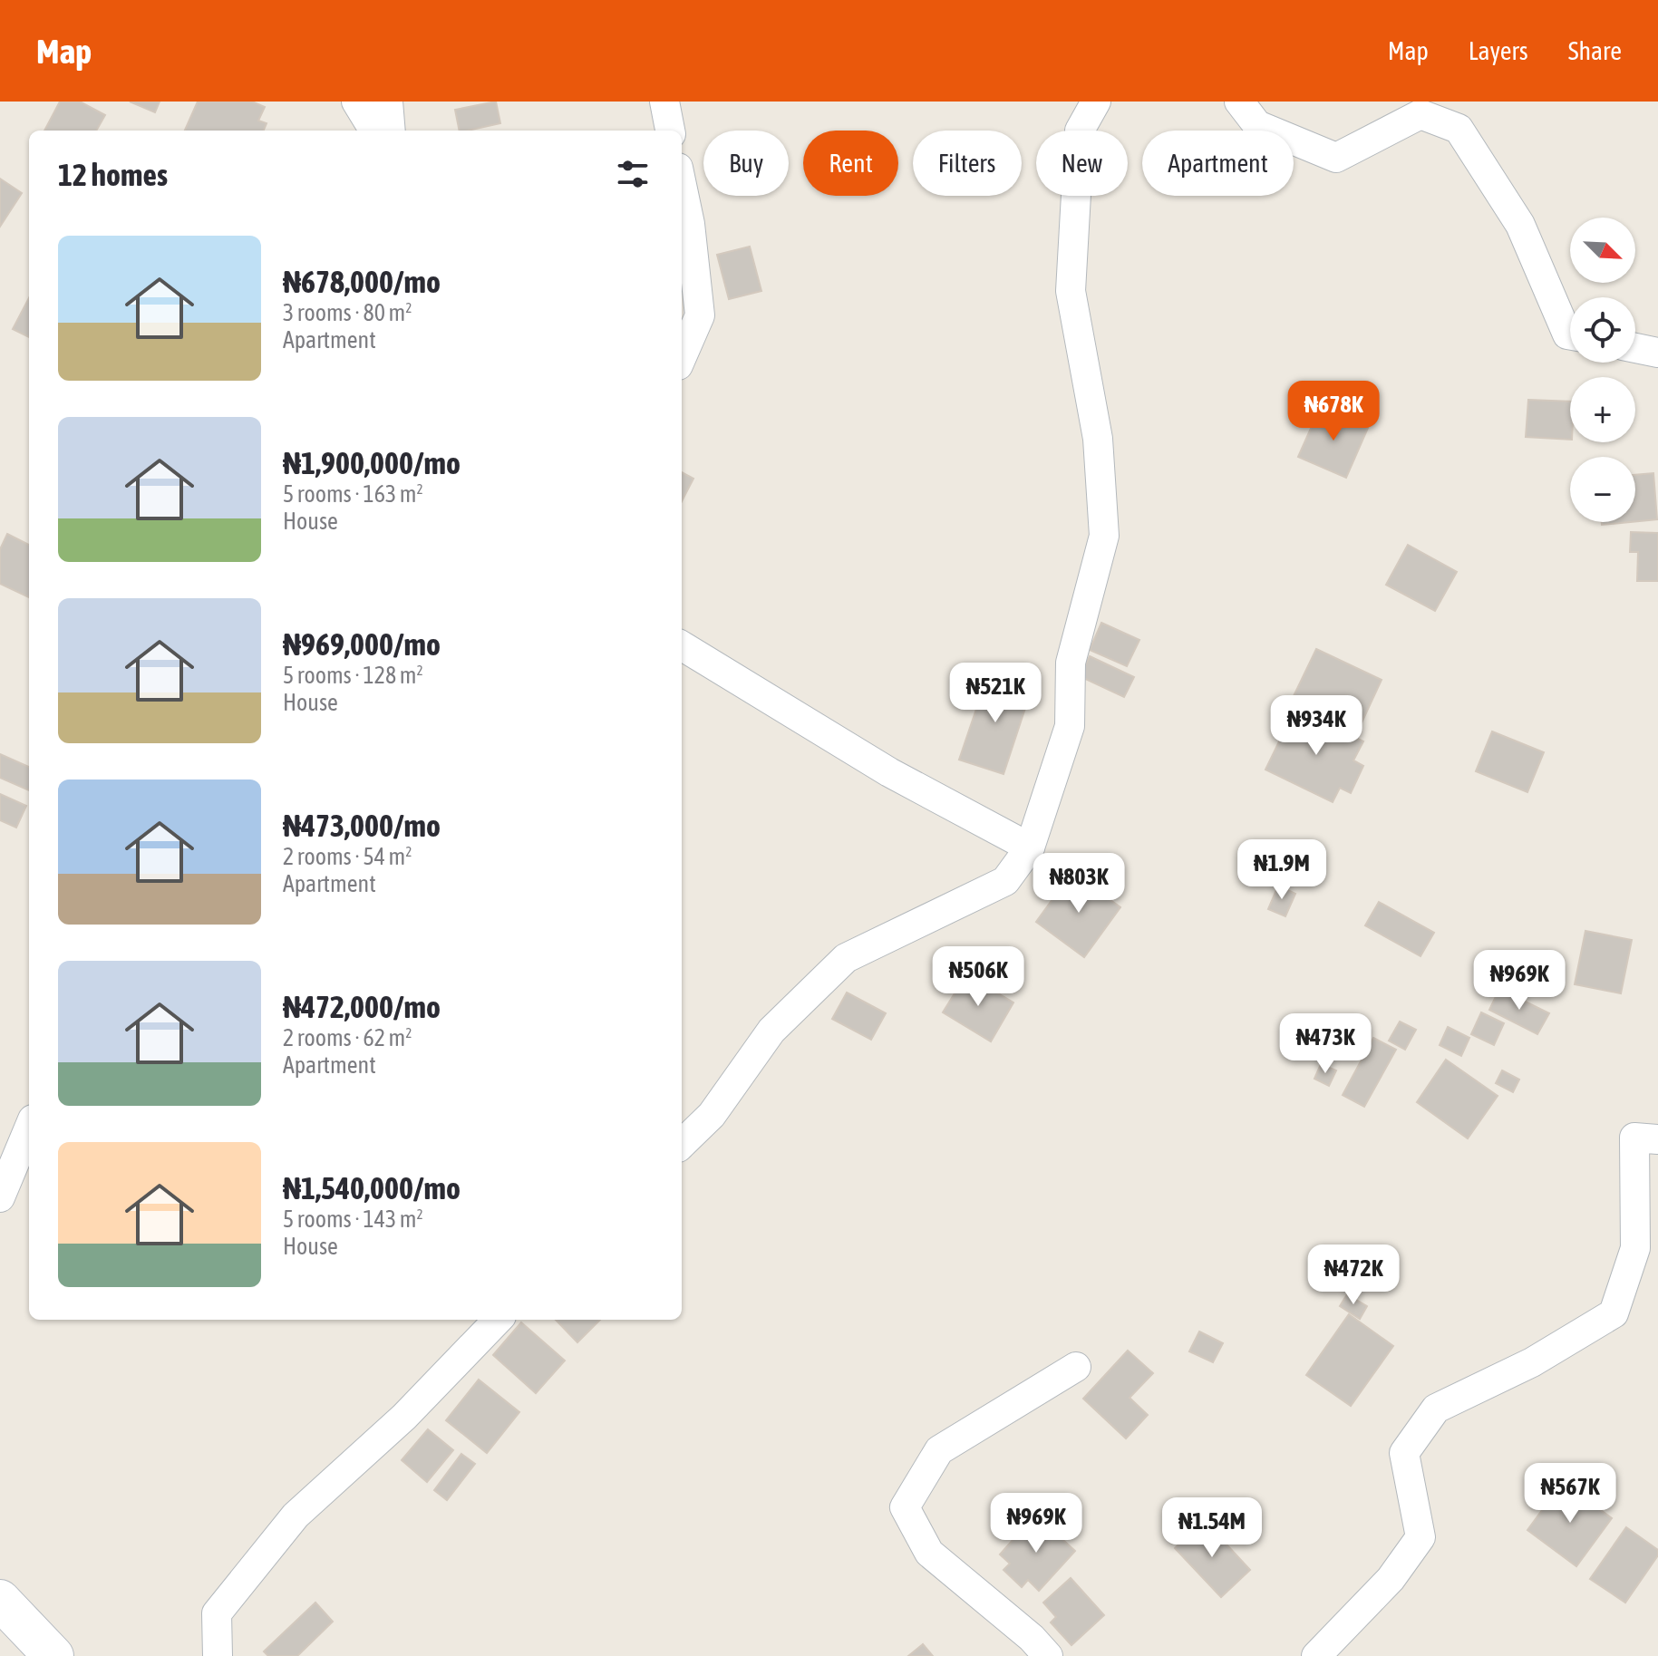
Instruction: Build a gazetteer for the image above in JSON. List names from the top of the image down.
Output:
{
  "north": "bottom right",
  "page": {
    "header": "Map",
    "nav": ["Map", "Layers", "Share"],
    "chip": [
      "Buy",
      "Rent",
      "Filters",
      "New",
      "Apartment"
    ],
    "heading": "12 homes",
    "map_buttons": ["+", "−"],
    "list": [
      {
        "name": "₦678,000/mo",
        "note": "3 rooms · 80 m² · Apartment"
      },
      {
        "name": "₦1,900,000/mo",
        "note": "5 rooms · 163 m² · House"
      },
      {
        "name": "₦969,000/mo",
        "note": "5 rooms · 128 m² · House"
      },
      {
        "name": "₦473,000/mo",
        "note": "2 rooms · 54 m² · Apartment"
      },
      {
        "name": "₦472,000/mo",
        "note": "2 rooms · 62 m² · Apartment"
      },
      {
        "name": "₦1,540,000/mo",
        "note": "5 rooms · 143 m² · House"
      }
    ],
    "price": [
      "₦678K",
      "₦521K",
      "₦934K",
      "₦1.9M",
      "₦803K",
      "₦506K",
      "₦969K",
      "₦473K",
      "₦472K",
      "₦567K",
      "₦969K",
      "₦1.54M"
    ]
  }
}
